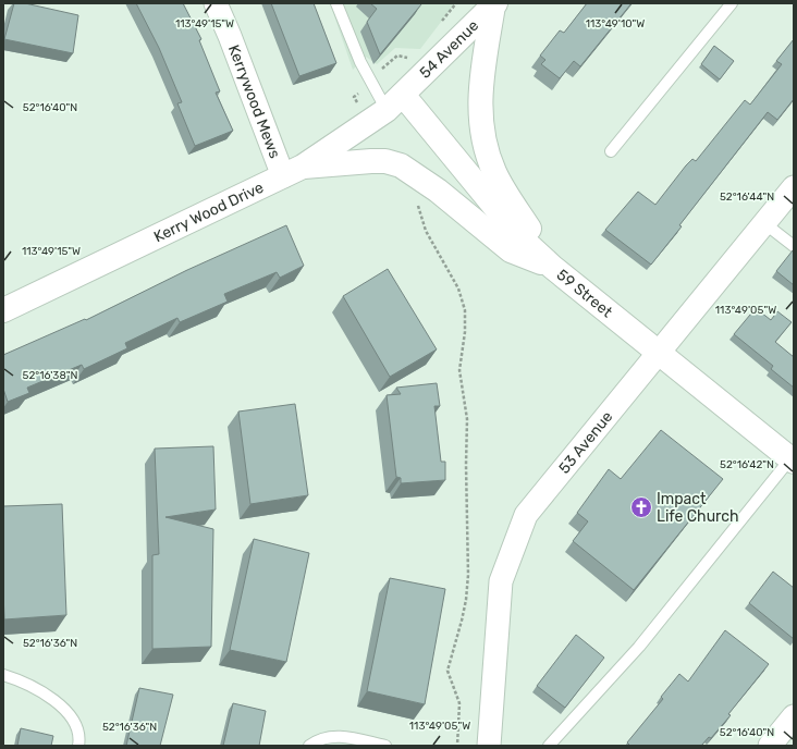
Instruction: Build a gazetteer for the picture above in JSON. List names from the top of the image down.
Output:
{
  "streets": {
    "street": [
      "54 Avenue",
      "Kerrywood Mews",
      "Kerry Wood Drive",
      "59 Street",
      "53 Avenue"
    ]
  },
  "crossings": [
    ["54 Avenue", "Kerry Wood Drive"],
    ["54 Avenue", "59 Street"],
    ["Kerrywood Mews", "Kerry Wood Drive"],
    ["Kerry Wood Drive", "59 Street"],
    ["59 Street", "53 Avenue"]
  ],
  "places": {
    "church": ["Impact Life Church"]
  },
  "coordinates": [
    "113°49'15\"W",
    "113°49'10\"W",
    "52°16'40\"N",
    "52°16'44\"N",
    "113°49'05\"W",
    "52°16'38\"N",
    "52°16'42\"N",
    "52°16'36\"N"
  ]
}
